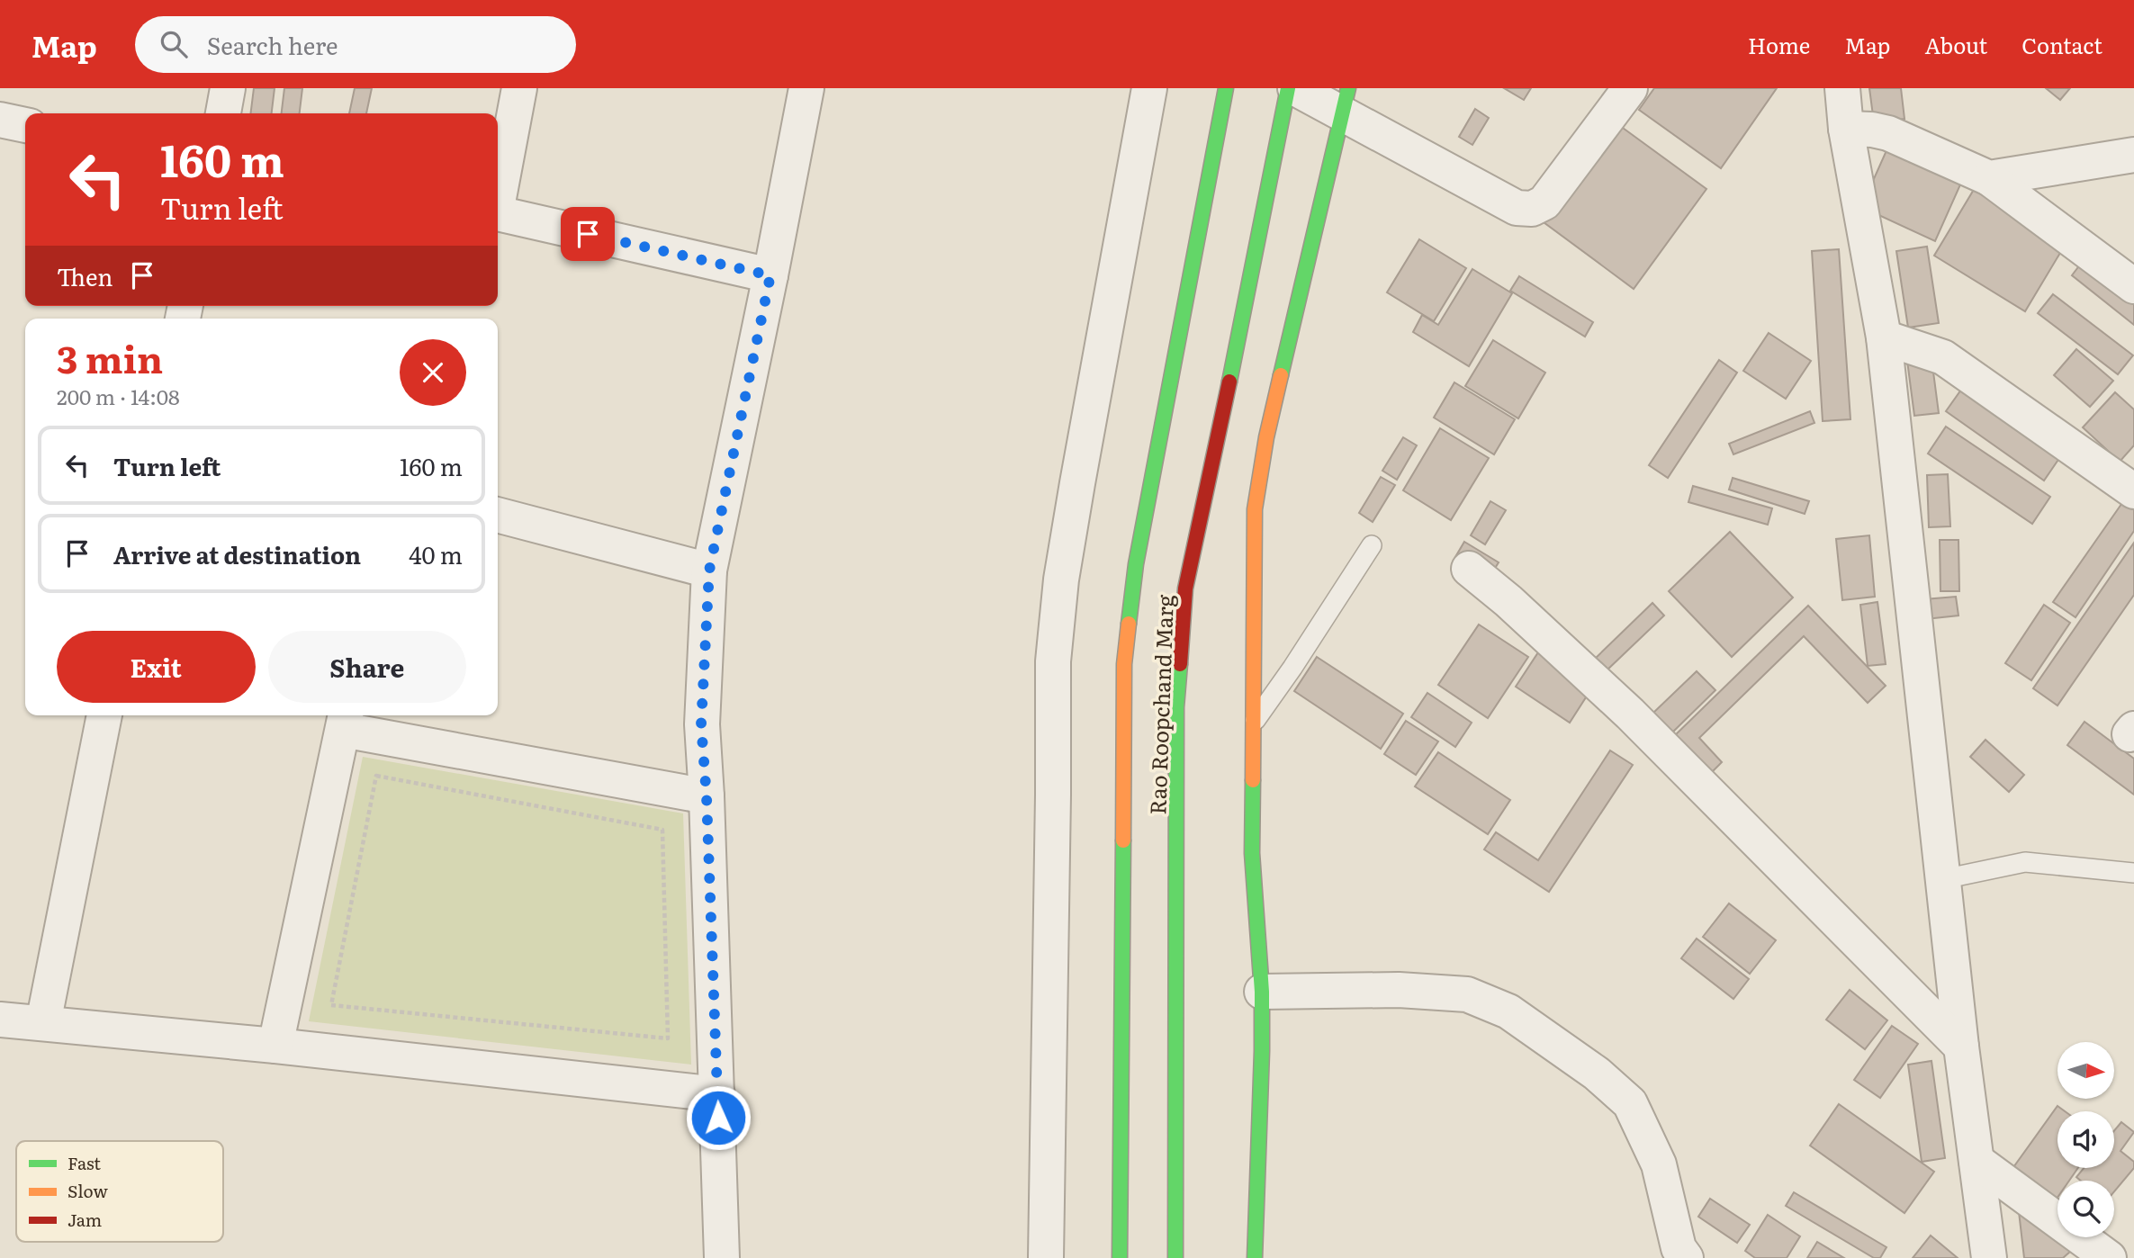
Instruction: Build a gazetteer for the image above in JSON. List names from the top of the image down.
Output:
{
  "streets": {
    "main road": ["Rao Roopchand Marg"]
  },
  "legend": ["Fast", "Slow", "Jam"],
  "north": "right",
  "page": {
    "header": "Map",
    "search": "Search here",
    "nav": [
      "Home",
      "Map",
      "About",
      "Contact"
    ],
    "turn": ["160 m", "Turn left"],
    "then": "Then",
    "heading": ["3 min", "200 m · 14:08"],
    "list": [
      {
        "name": "Turn left",
        "value": "160 m"
      },
      {
        "name": "Arrive at destination",
        "value": "40 m"
      }
    ],
    "buttons": ["Exit", "Share"]
  }
}
